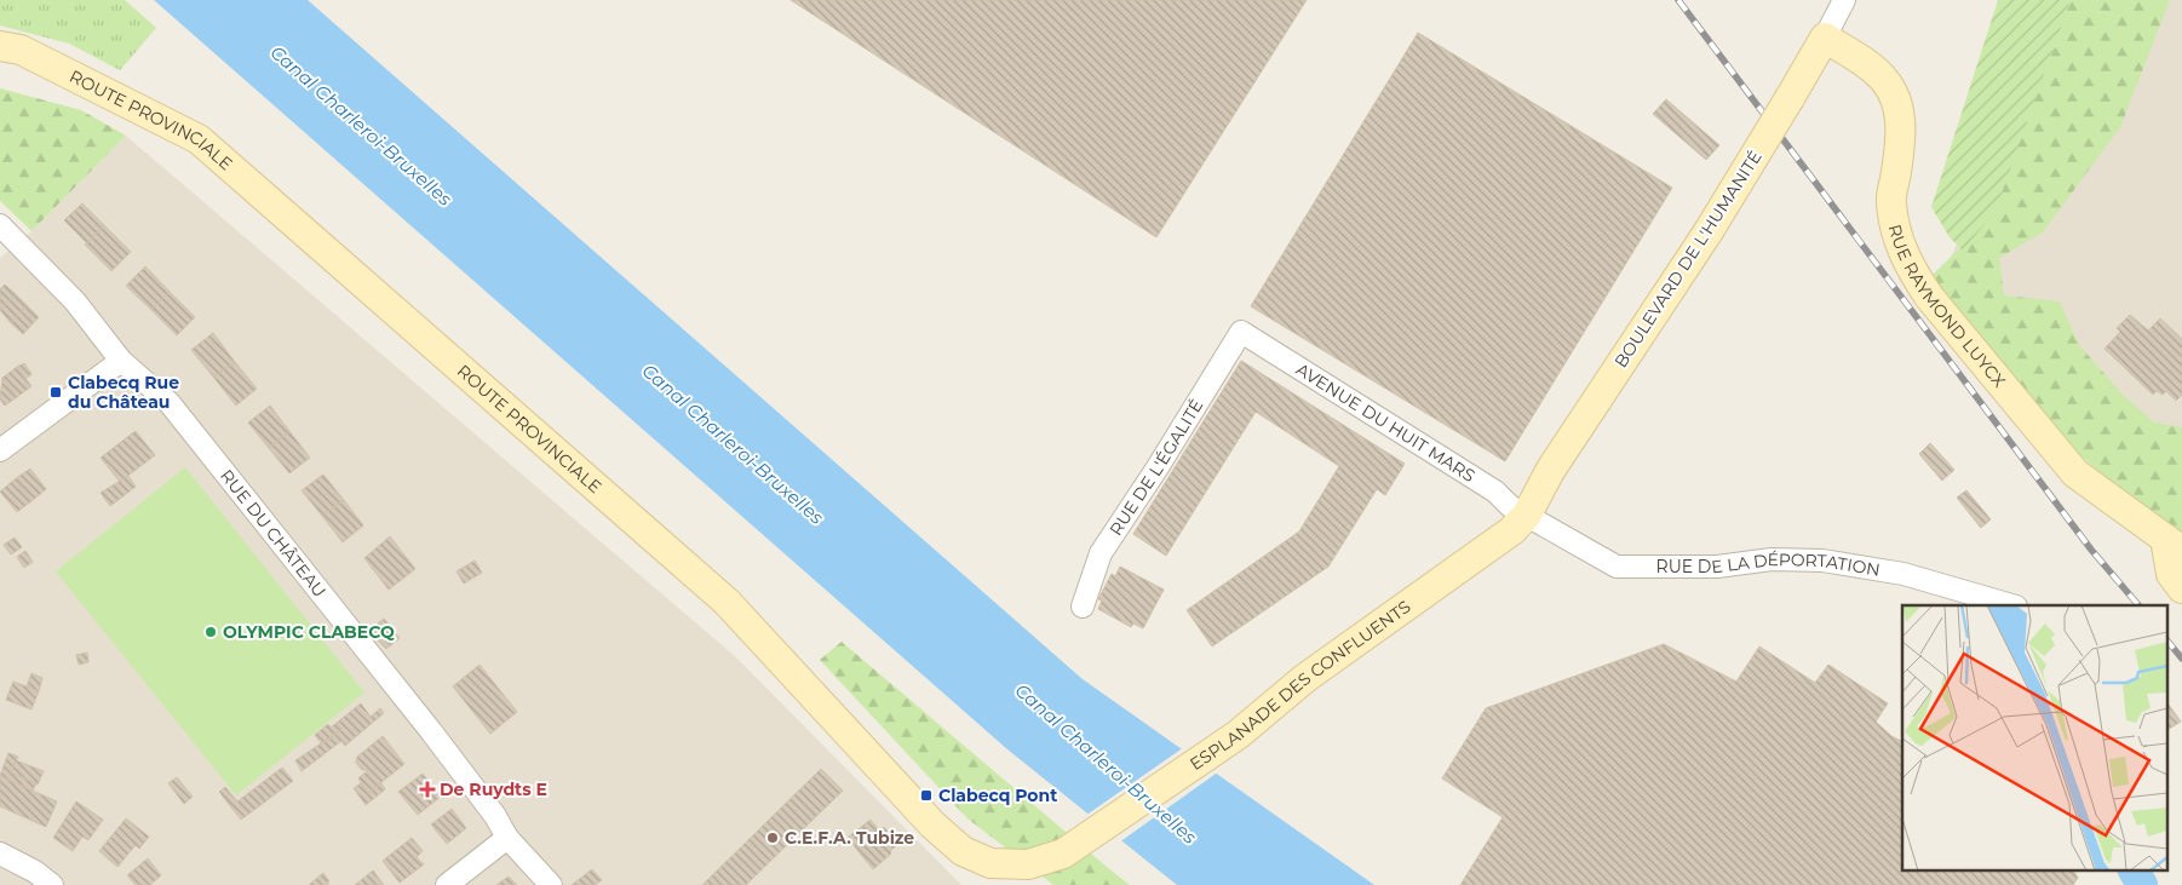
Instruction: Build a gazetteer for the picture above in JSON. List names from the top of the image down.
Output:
{
  "streets": {
    "main road": [
      "ROUTE PROVINCIALE",
      "BOULEVARD DE L'HUMANITÉ",
      "RUE RAYMOND LUYCX",
      "ESPLANADE DES CONFLUENTS"
    ],
    "street": [
      "AVENUE DU HUIT MARS",
      "RUE DE L'ÉGALITÉ",
      "RUE DU CHÂTEAU",
      "RUE DE LA DÉPORTATION"
    ]
  },
  "crossings": [
    ["ROUTE PROVINCIALE", "ESPLANADE DES CONFLUENTS"],
    ["BOULEVARD DE L'HUMANITÉ", "RUE RAYMOND LUYCX"],
    ["BOULEVARD DE L'HUMANITÉ", "AVENUE DU HUIT MARS"],
    ["BOULEVARD DE L'HUMANITÉ", "RUE DE LA DÉPORTATION"],
    ["BOULEVARD DE L'HUMANITÉ", "ESPLANADE DES CONFLUENTS"],
    ["AVENUE DU HUIT MARS", "RUE DE L'ÉGALITÉ"],
    ["AVENUE DU HUIT MARS", "RUE DE LA DÉPORTATION"],
    ["AVENUE DU HUIT MARS", "ESPLANADE DES CONFLUENTS"],
    ["RUE DE LA DÉPORTATION", "ESPLANADE DES CONFLUENTS"]
  ],
  "water": ["Canal Charleroi-Bruxelles"],
  "places": {
    "transit": ["Clabecq Rue du Château", "Clabecq Pont"],
    "other": ["OLYMPIC CLABECQ", "C.E.F.A. Tubize"],
    "health": ["De Ruydts E"]
  }
}
